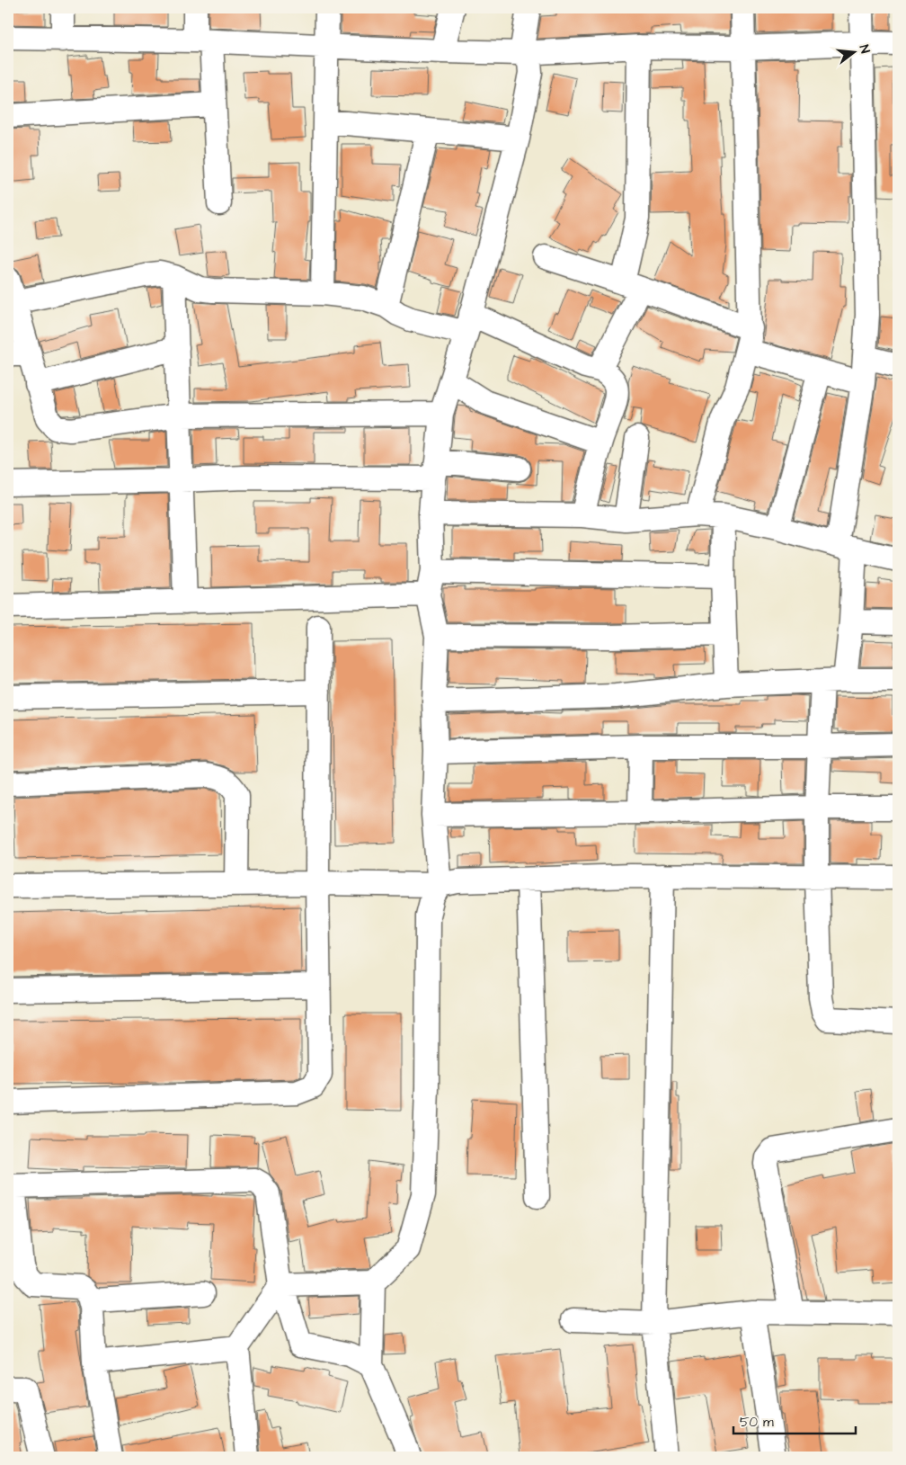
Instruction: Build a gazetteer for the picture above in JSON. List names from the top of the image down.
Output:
{
  "scale_bar": "50 m",
  "north": "right"
}
